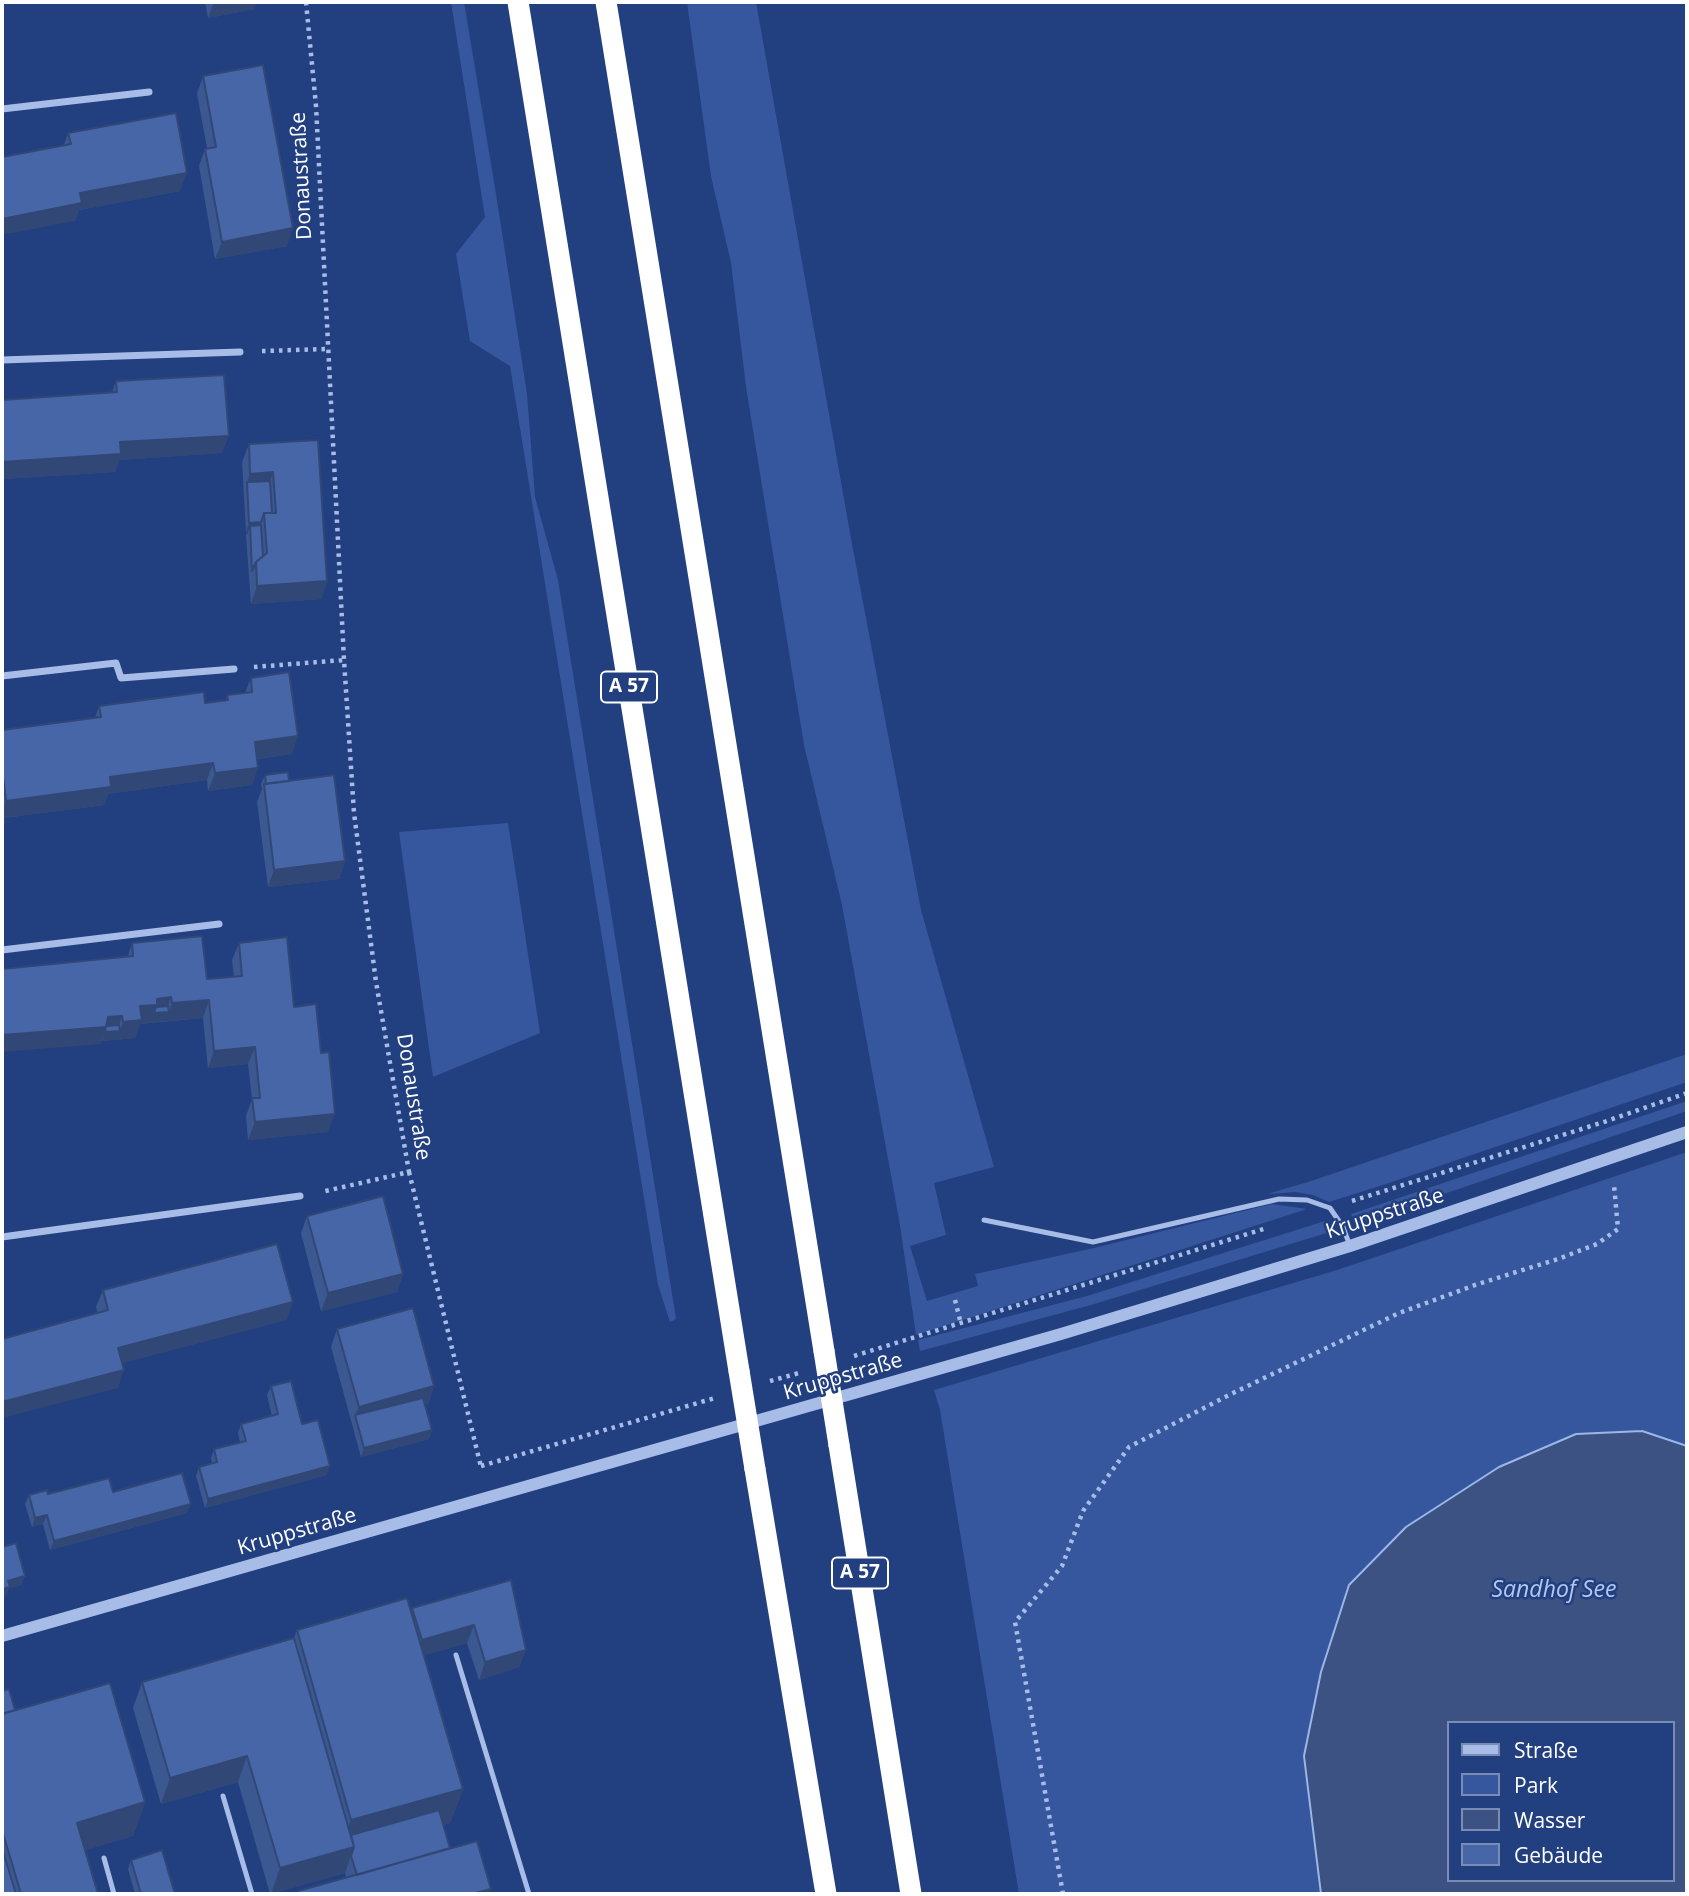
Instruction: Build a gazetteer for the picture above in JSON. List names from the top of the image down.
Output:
{
  "streets": {
    "highway": ["A 57"],
    "street": ["Kruppstraße"],
    "path": ["Donaustraße"]
  },
  "water": ["Sandhof See"],
  "legend": [
    "Straße",
    "Park",
    "Wasser",
    "Gebäude"
  ]
}
